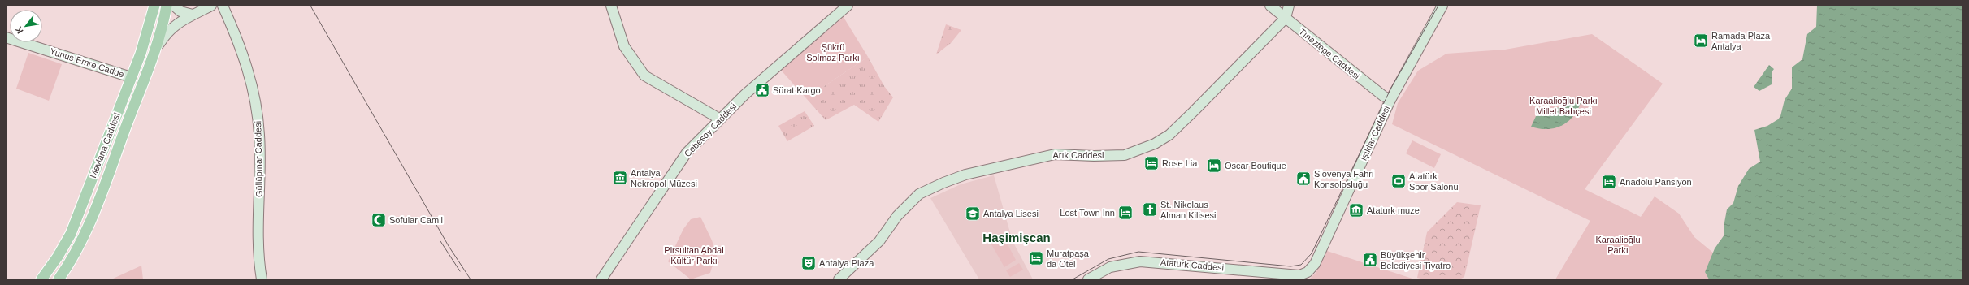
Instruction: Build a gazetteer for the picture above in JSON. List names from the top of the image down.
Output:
{
  "streets": {
    "main road": ["Mevlana Caddesi"],
    "street": [
      "Tınaztepe Caddesi",
      "Yunus Emre Cadde",
      "Cebesoy Caddesi",
      "Işıklar Caddesi",
      "Arık Caddesi",
      "Güllüpınar Caddesi",
      "Atatürk Caddesi"
    ]
  },
  "crossings": [
    ["Tınaztepe Caddesi", "Işıklar Caddesi"],
    ["Tınaztepe Caddesi", "Arık Caddesi"],
    ["Yunus Emre Cadde", "Mevlana Caddesi"],
    ["Işıklar Caddesi", "Atatürk Caddesi"]
  ],
  "districts": ["Haşimişcan"],
  "parks": [
    "Şükrü Solmaz Parkı",
    "Karaalioğlu Parkı Millet Bahçesi",
    "Karaalioğlu Parkı",
    "Pirsultan Abdal Kültür Parkı"
  ],
  "places": {
    "hotel": [
      "Ramada Plaza Antalya",
      "Rose Lia",
      "Oscar Boutique",
      "Anadolu Pansiyon",
      "Lost Town Inn",
      "Muratpaşa da Otel"
    ],
    "public building": ["Sürat Kargo", "Slovenya Fahri Konsolosluğu", "Büyükşehir Belediyesi Tiyatro"],
    "museum": ["Antalya Nekropol Müzesi", "Ataturk muze"],
    "sports": ["Atatürk Spor Salonu"],
    "church": ["St. Nikolaus Alman Kilisesi"],
    "school or university": ["Antalya Lisesi"],
    "mosque": ["Sofular Camii"],
    "theatre": ["Antalya Plaza"]
  },
  "north": "bottom left"
}
